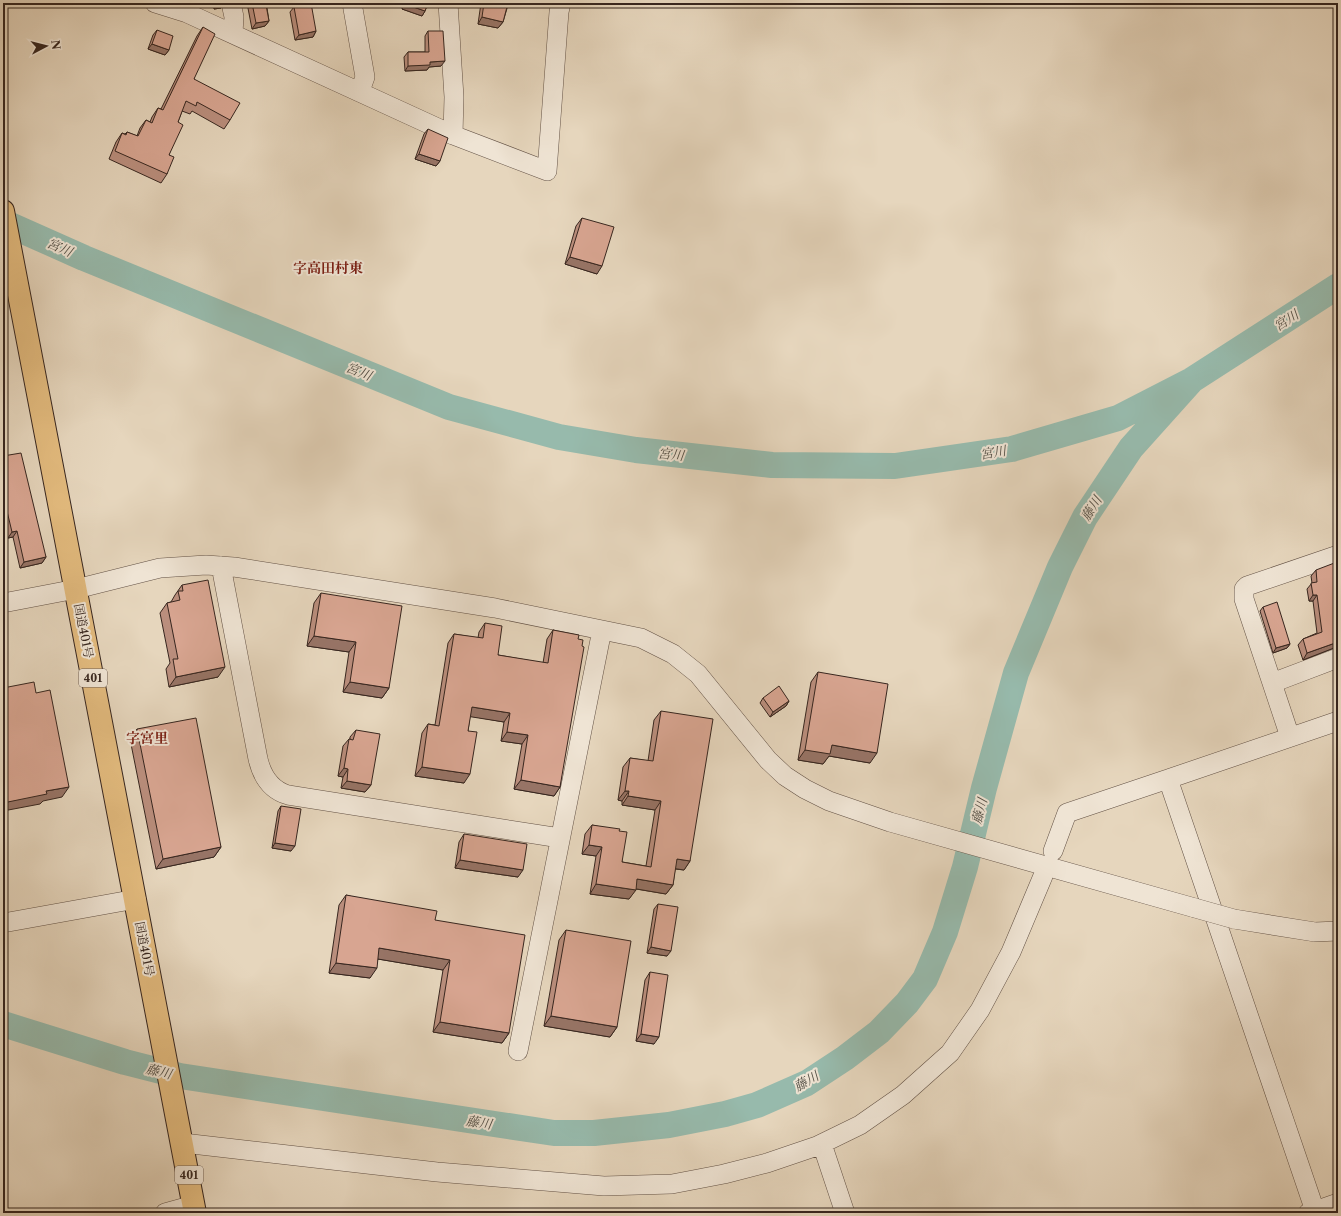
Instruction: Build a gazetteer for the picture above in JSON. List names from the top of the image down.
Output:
{
  "streets": {
    "highway": ["国道401号", "401"]
  },
  "crossings": [
    ["国道401号", "401"]
  ],
  "districts": ["字高田村東", "字宮里"],
  "water": ["宮川", "藤川"],
  "north": "right"
}
